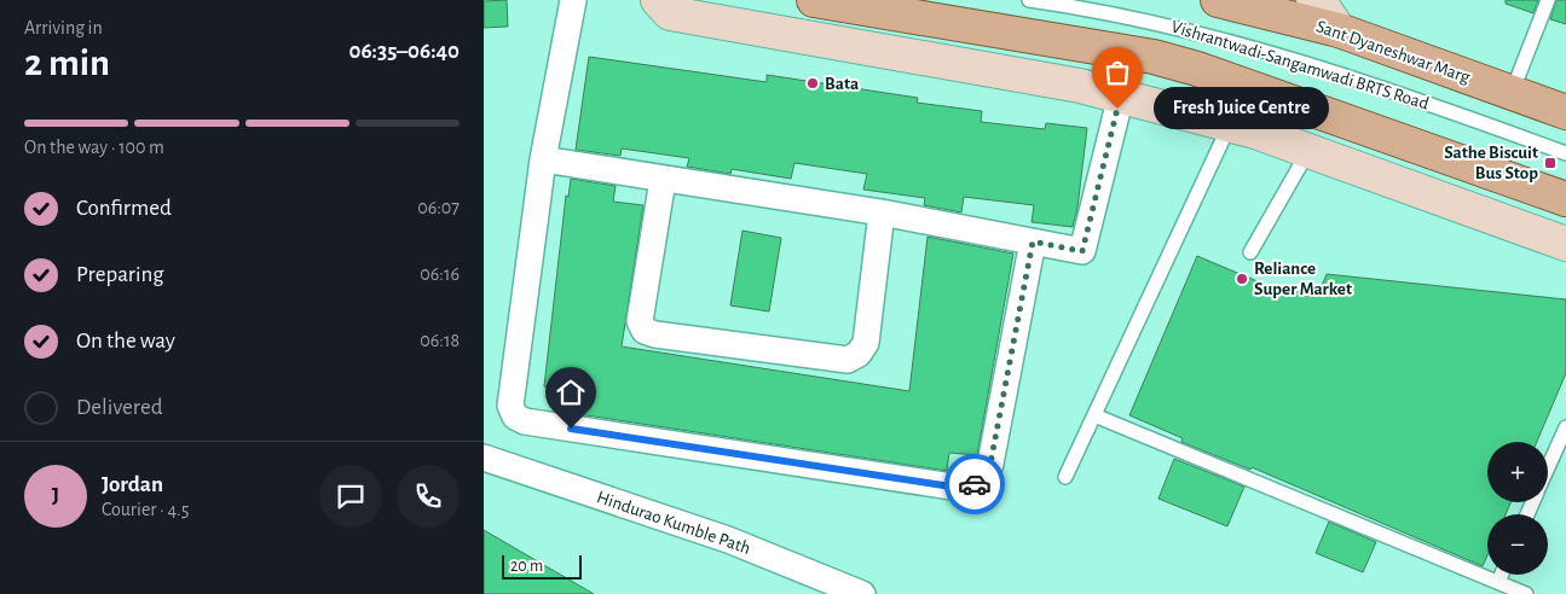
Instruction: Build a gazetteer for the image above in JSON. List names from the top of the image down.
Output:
{
  "streets": {
    "main road": ["Sant Dyaneshwar Marg"],
    "street": ["Hindurao Kumble Path"],
    "lane": ["Vishrantwadi-Sangamwadi BRTS Road"]
  },
  "places": {
    "other": ["Bata", "Fresh Juice Centre", "Reliance Super Market"],
    "transit": ["Sathe Biscuit Bus Stop"]
  },
  "scale_bar": "20 m",
  "page": {
    "heading": ["2 min", "Arriving in", "06:35–06:40"],
    "panel": ["Jordan", "Courier · 4.5"],
    "bubble": "Fresh Juice Centre",
    "bar": "On the way · 100 m",
    "list": [
      ["Confirmed", "06:07"],
      ["Preparing", "06:16"],
      ["On the way", "06:18"],
      "Delivered"
    ],
    "map_buttons": ["+", "−"],
    "round": "J",
    "scale": "20 m"
  }
}
